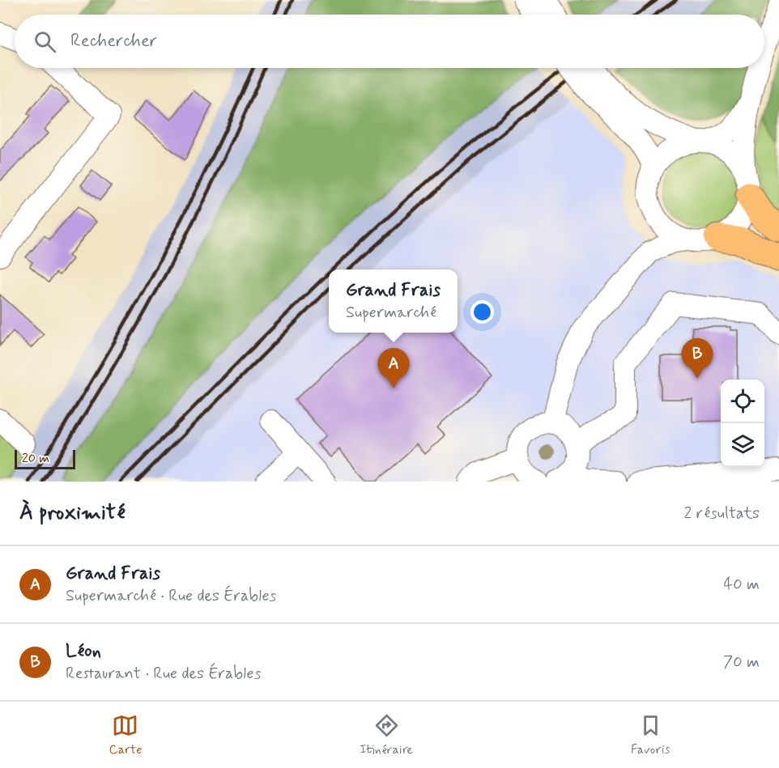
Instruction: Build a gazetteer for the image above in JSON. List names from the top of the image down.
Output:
{
  "scale_bar": "20 m",
  "page": {
    "search": "Rechercher",
    "popup": ["Grand Frais", "Supermarché"],
    "pins": ["B", "A"],
    "scale": "20 m",
    "heading": ["À proximité", "2 résultats"],
    "list": [
      {
        "mark": "A",
        "name": "Grand Frais",
        "note": "Supermarché · Rue des Érables",
        "value": "40 m"
      },
      {
        "mark": "B",
        "name": "Léon",
        "note": "Restaurant · Rue des Érables",
        "value": "70 m"
      }
    ],
    "nav": ["Carte", "Itinéraire", "Favoris"]
  }
}
